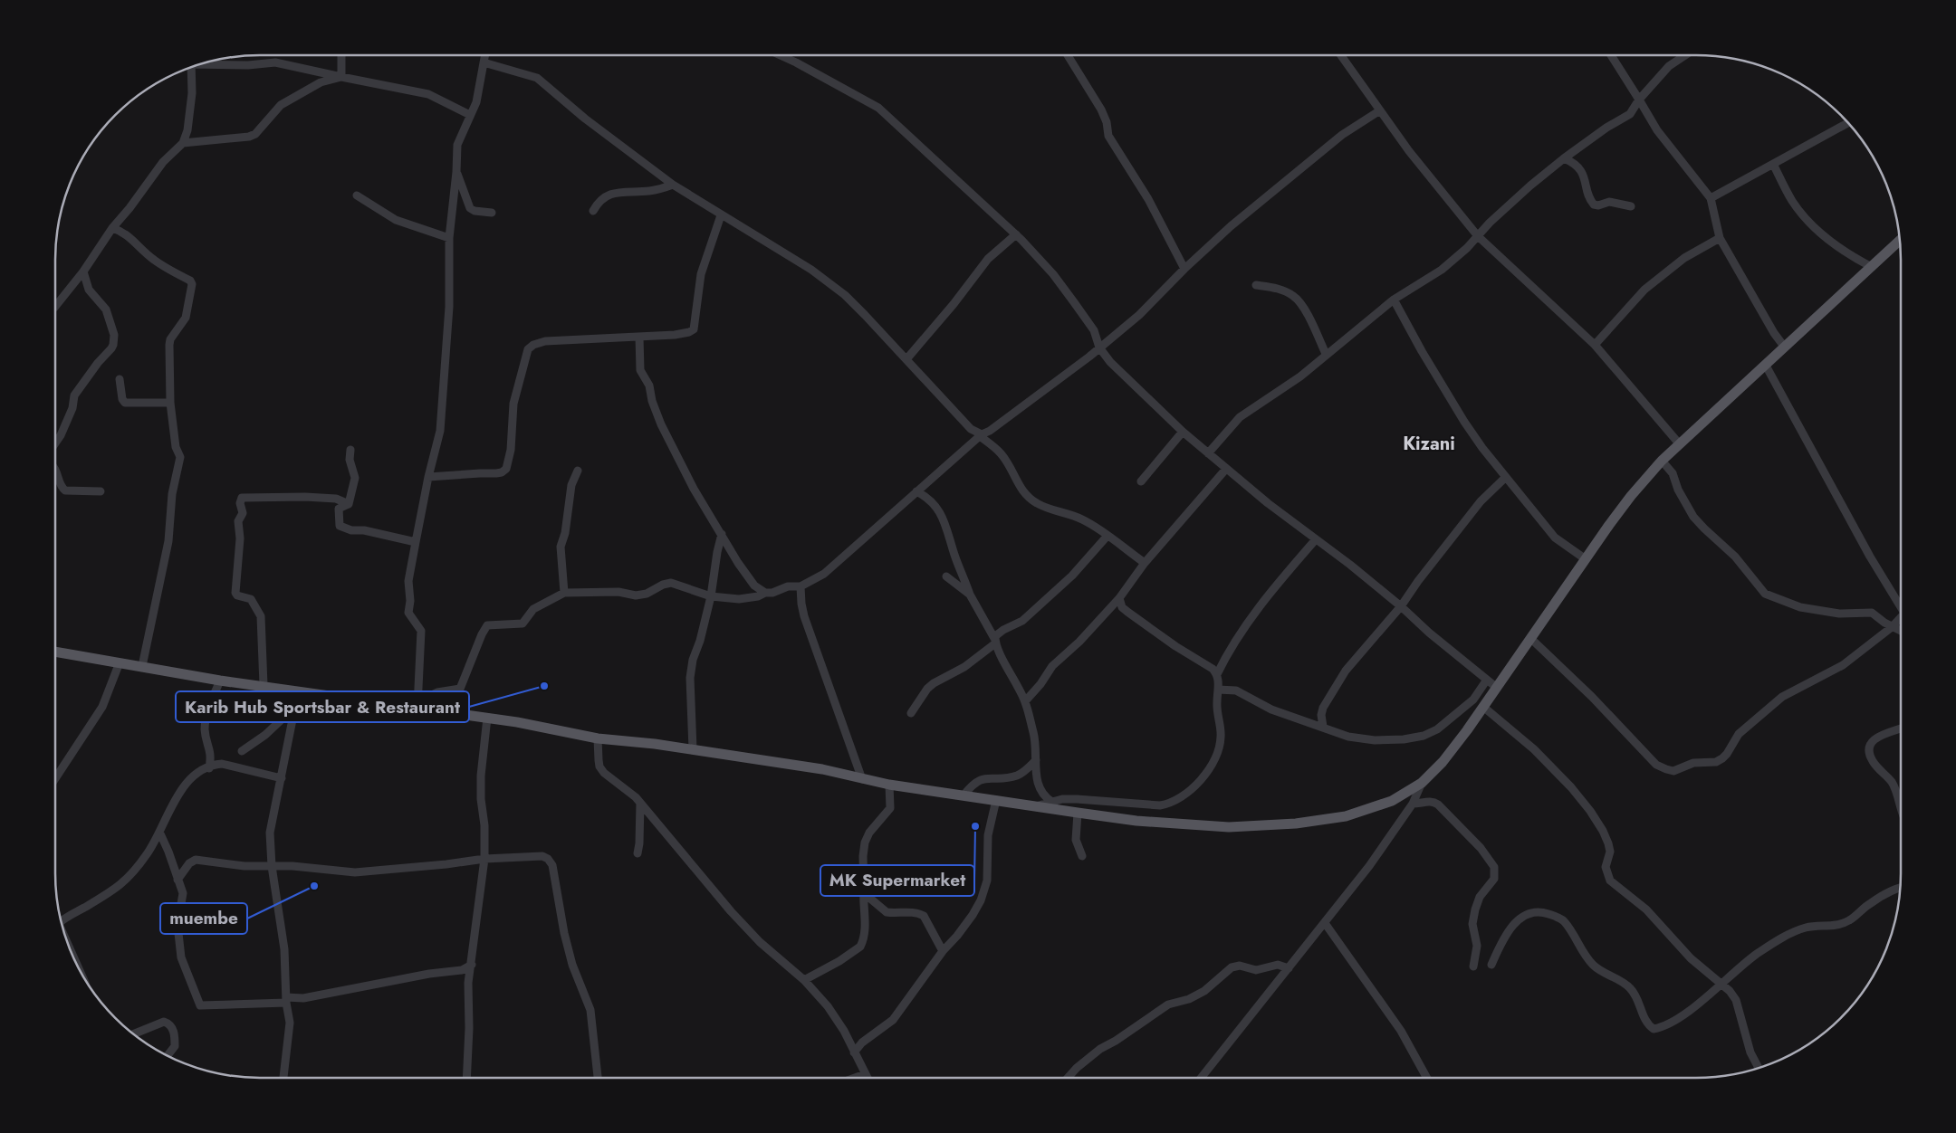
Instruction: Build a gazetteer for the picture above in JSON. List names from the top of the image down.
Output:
{
  "districts": ["Kizani"],
  "places": ["Karib Hub Sportsbar & Restaurant", "MK Supermarket", "muembe"]
}
